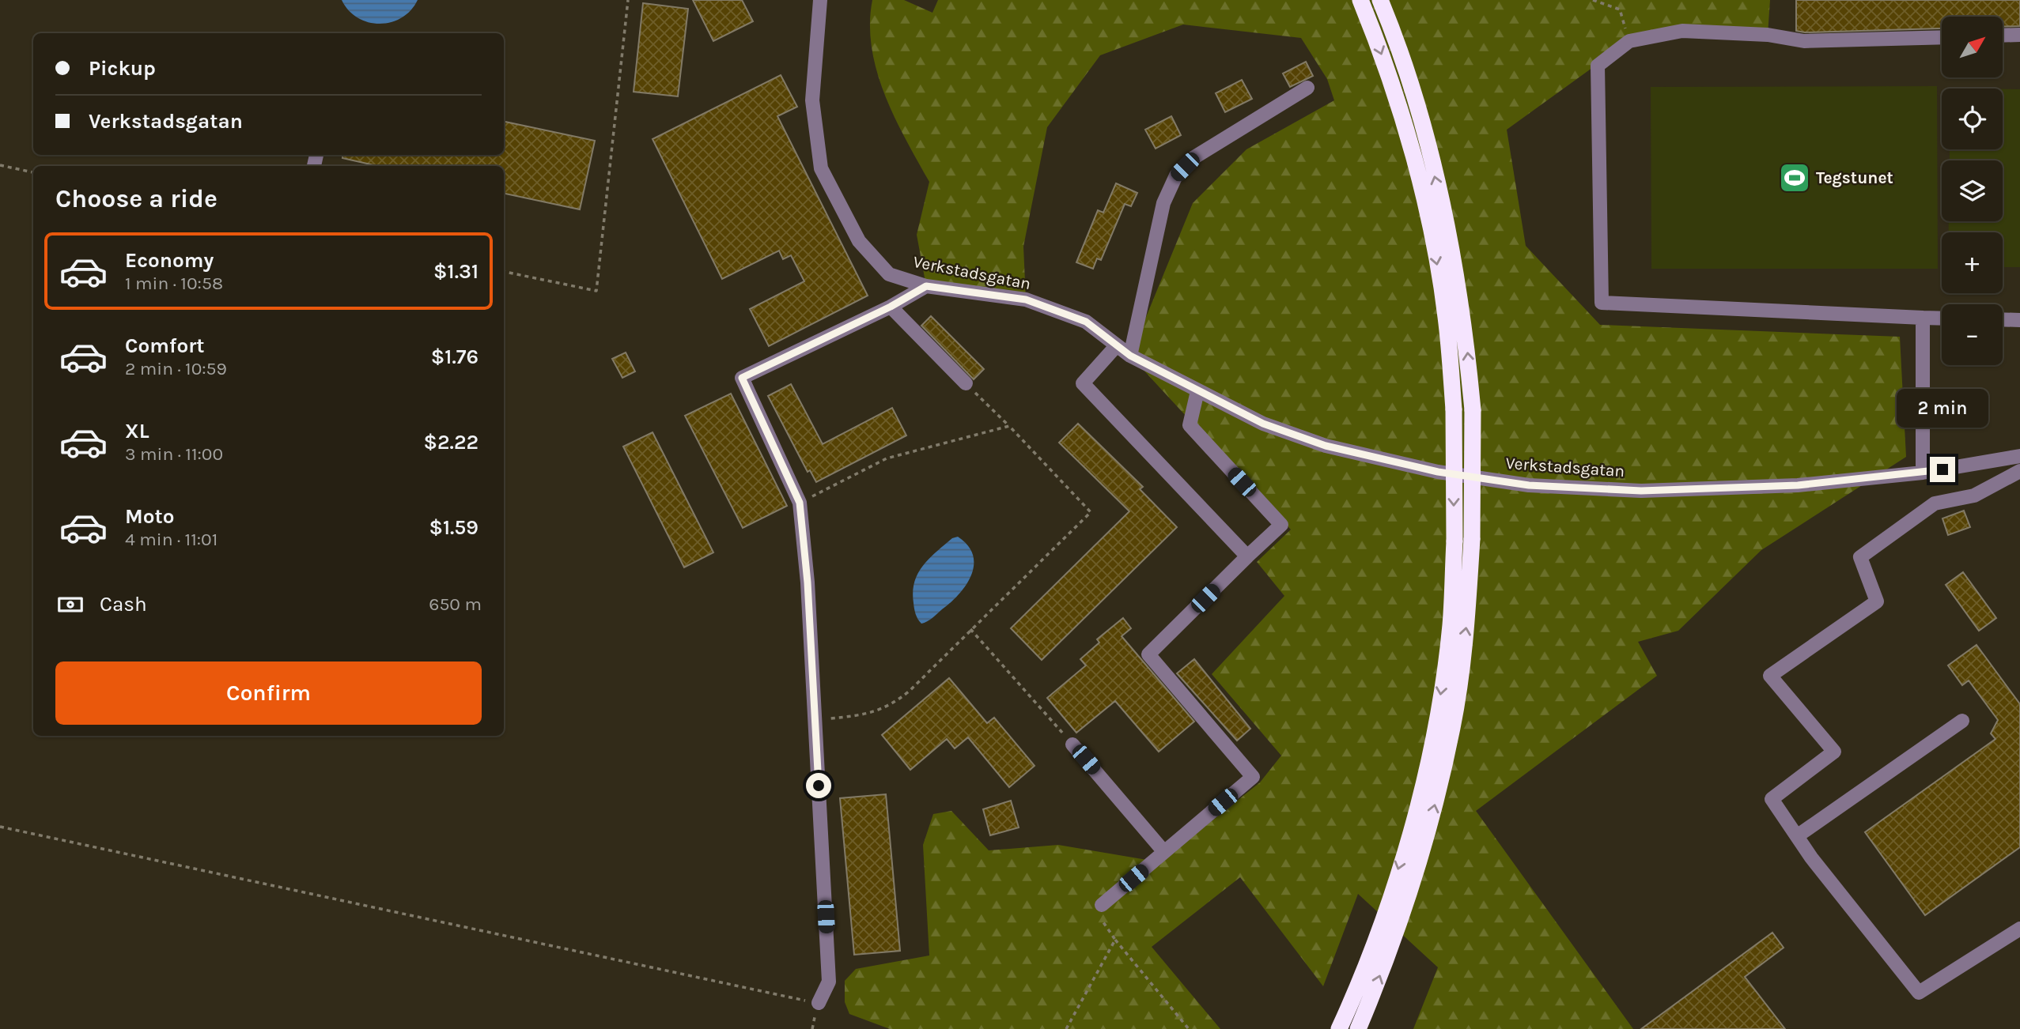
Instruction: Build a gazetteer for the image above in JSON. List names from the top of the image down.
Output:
{
  "streets": {
    "street": ["Verkstadsgatan"]
  },
  "places": {
    "sports": ["Tegstunet"]
  },
  "north": "top right",
  "page": {
    "map_buttons": ["+", "−"],
    "banner": ["Pickup", "Verkstadsgatan"],
    "heading": "Choose a ride",
    "list": [
      {
        "name": "Economy",
        "note": "1 min · 10:58",
        "value": "$1.31"
      },
      {
        "name": "Comfort",
        "note": "2 min · 10:59",
        "value": "$1.76"
      },
      {
        "name": "XL",
        "note": "3 min · 11:00",
        "value": "$2.22"
      },
      {
        "name": "Moto",
        "note": "4 min · 11:01",
        "value": "$1.59"
      }
    ],
    "bubble": "2 min",
    "pay": ["Cash", "650 m"],
    "buttons": "Confirm"
  }
}
